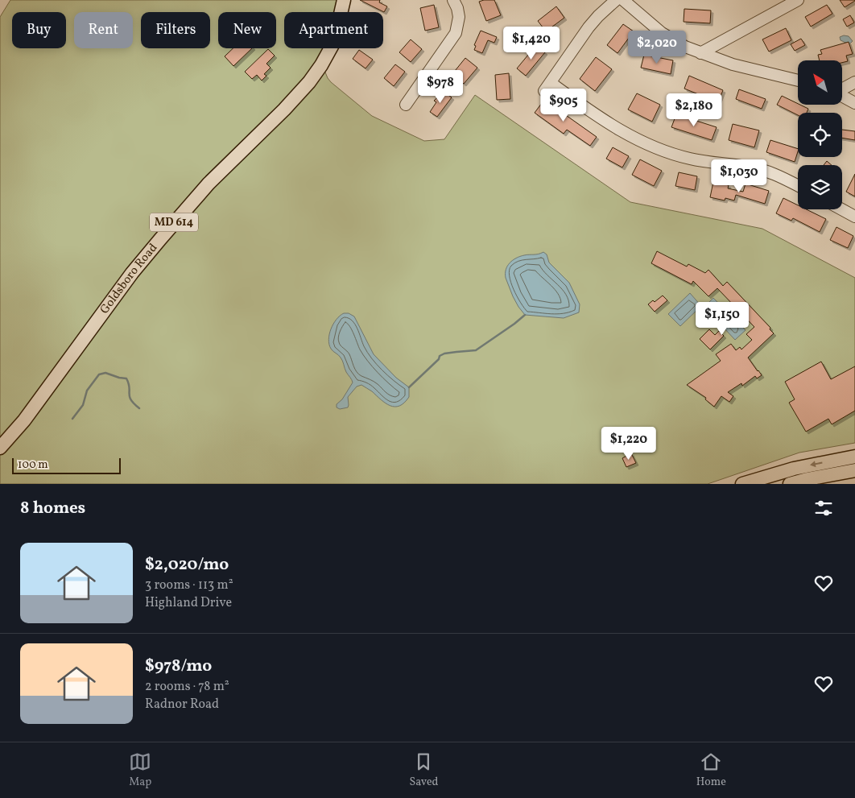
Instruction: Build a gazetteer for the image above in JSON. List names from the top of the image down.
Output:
{
  "streets": {
    "main road": ["MD 614", "Goldsboro Road"]
  },
  "scale_bar": "100 m",
  "north": "top left",
  "page": {
    "chip": [
      "Buy",
      "Rent",
      "Filters",
      "New",
      "Apartment"
    ],
    "price": [
      "$1,420",
      "$2,020",
      "$978",
      "$905",
      "$2,180",
      "$1,030",
      "$1,150",
      "$1,220"
    ],
    "scale": "100 m",
    "heading": "8 homes",
    "list": [
      {
        "name": "$2,020/mo",
        "note": "3 rooms · 113 m² · Highland Drive"
      },
      {
        "name": "$978/mo",
        "note": "2 rooms · 78 m² · Radnor Road"
      }
    ],
    "tabs": ["Map", "Saved", "Home"]
  }
}
